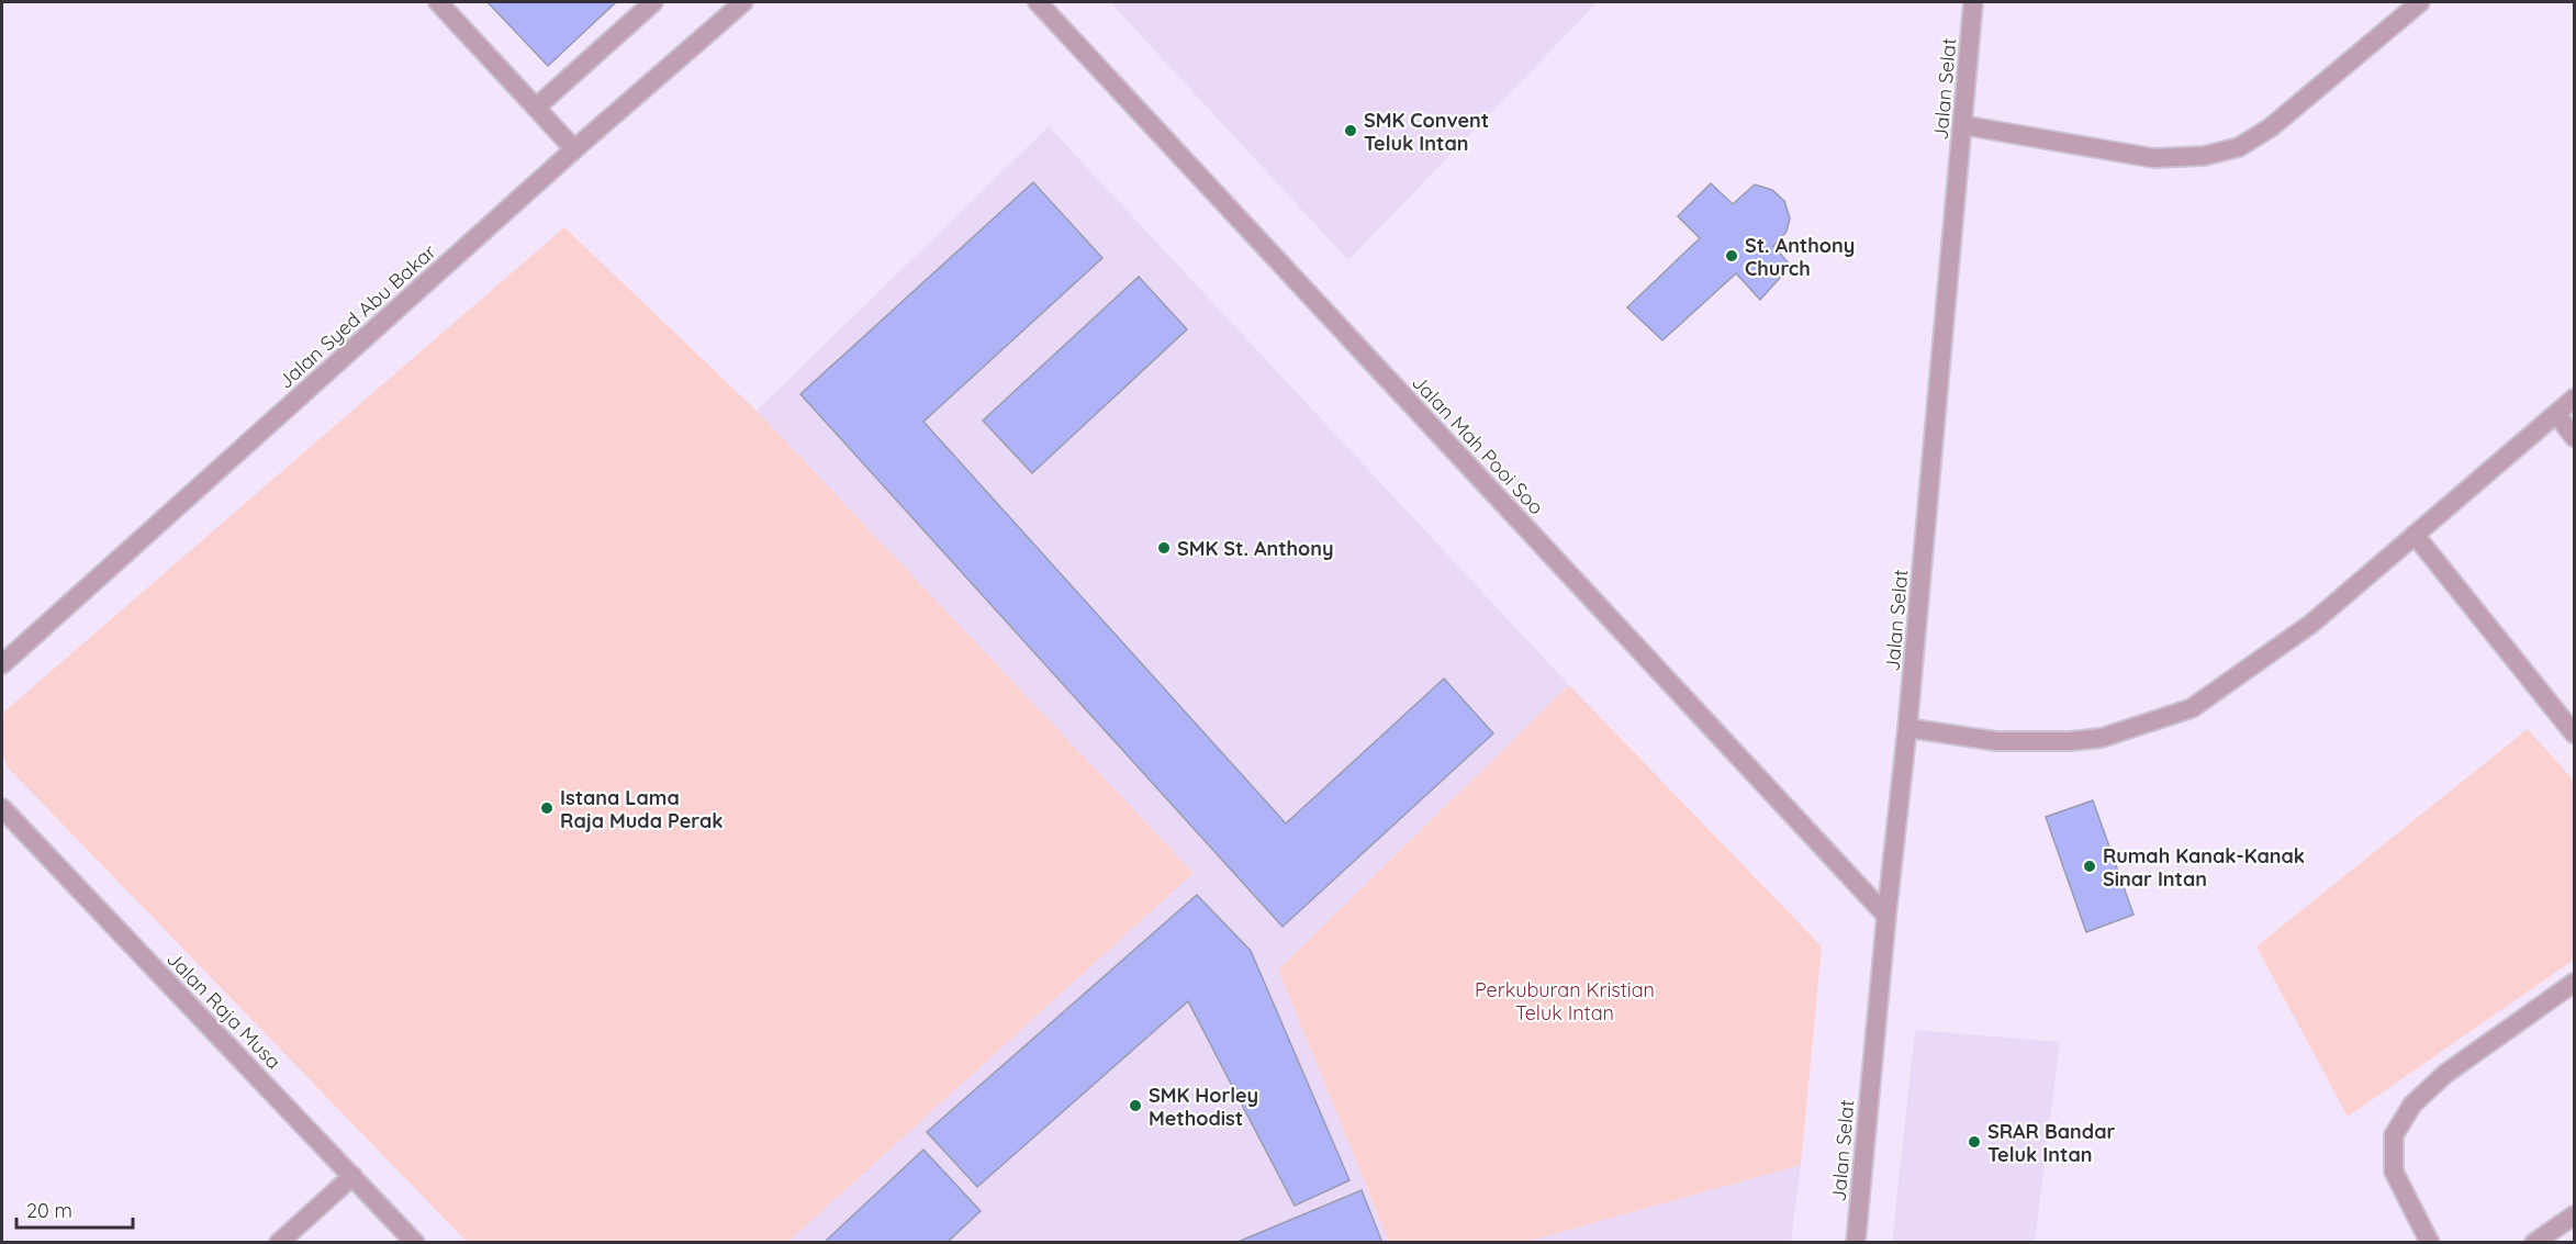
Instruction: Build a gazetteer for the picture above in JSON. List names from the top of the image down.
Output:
{
  "streets": {
    "street": [
      "Jalan Selat",
      "Jalan Syed Abu Bakar",
      "Jalan Mah Pooi Soo",
      "Jalan Raja Musa"
    ]
  },
  "crossings": [
    ["Jalan Selat", "Jalan Mah Pooi Soo"]
  ],
  "parks": ["Perkuburan Kristian Teluk Intan"],
  "places": [
    "SMK Convent Teluk Intan",
    "St. Anthony Church",
    "SMK St. Anthony",
    "Istana Lama Raja Muda Perak",
    "Rumah Kanak-Kanak Sinar Intan",
    "SMK Horley Methodist",
    "SRAR Bandar Teluk Intan"
  ],
  "scale_bar": "20 m"
}
